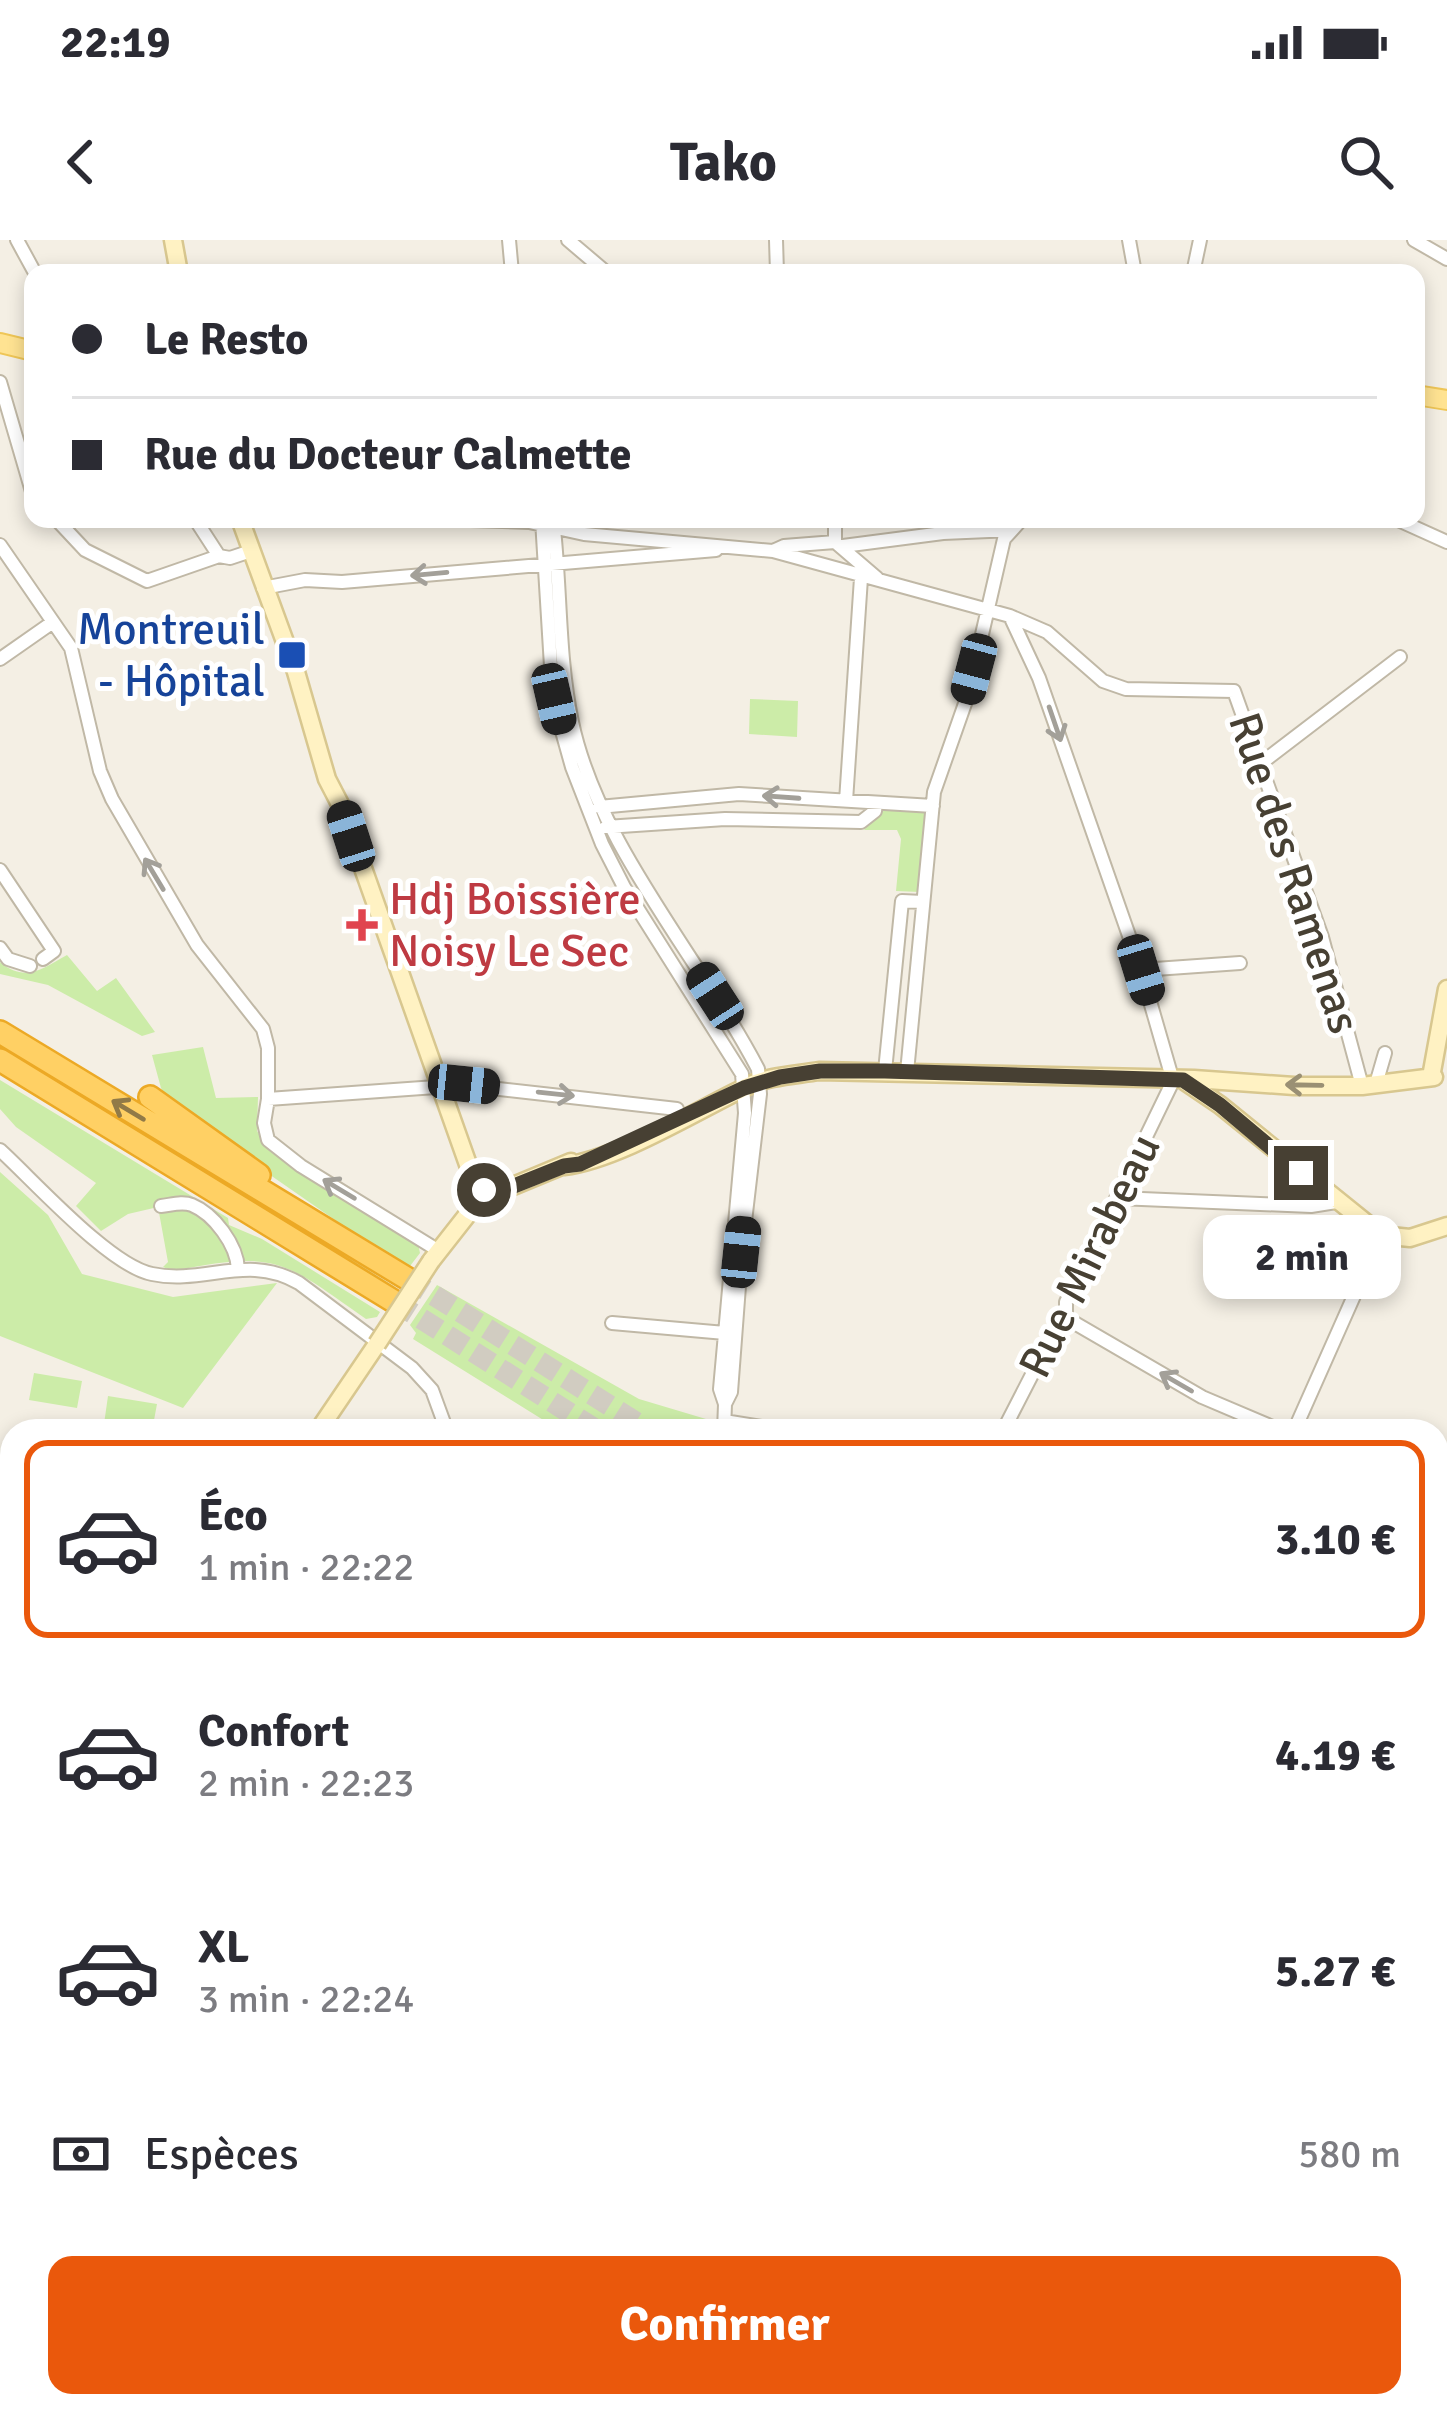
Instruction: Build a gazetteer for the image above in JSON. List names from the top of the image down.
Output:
{
  "streets": {
    "street": ["Rue des Ramenas", "Rue Mirabeau"]
  },
  "places": {
    "transit": ["Montreuil - Hôpital"],
    "health": ["Hdj Boissière Noisy Le Sec"]
  },
  "page": {
    "status": "22:19",
    "header": "Tako",
    "banner": ["Le Resto", "Rue du Docteur Calmette"],
    "bubble": "2 min",
    "list": [
      {
        "name": "Éco",
        "note": "1 min · 22:22",
        "value": "3.10 €"
      },
      {
        "name": "Confort",
        "note": "2 min · 22:23",
        "value": "4.19 €"
      },
      {
        "name": "XL",
        "note": "3 min · 22:24",
        "value": "5.27 €"
      }
    ],
    "pay": ["Espèces", "580 m"],
    "buttons": "Confirmer"
  }
}
